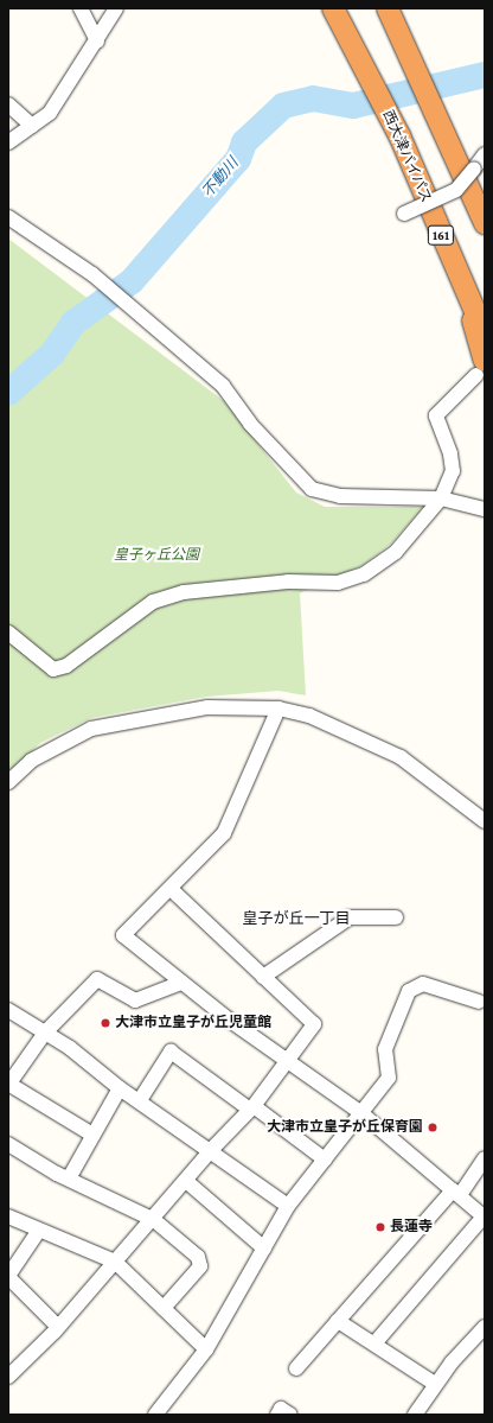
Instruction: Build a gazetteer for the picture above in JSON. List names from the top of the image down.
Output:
{
  "streets": {
    "highway": ["西大津バイパス", "161"]
  },
  "districts": ["皇子が丘一丁目"],
  "water": ["不動川"],
  "parks": ["皇子ヶ丘公園"],
  "places": ["大津市立皇子が丘児童館", "大津市立皇子が丘保育園", "長蓮寺"]
}
